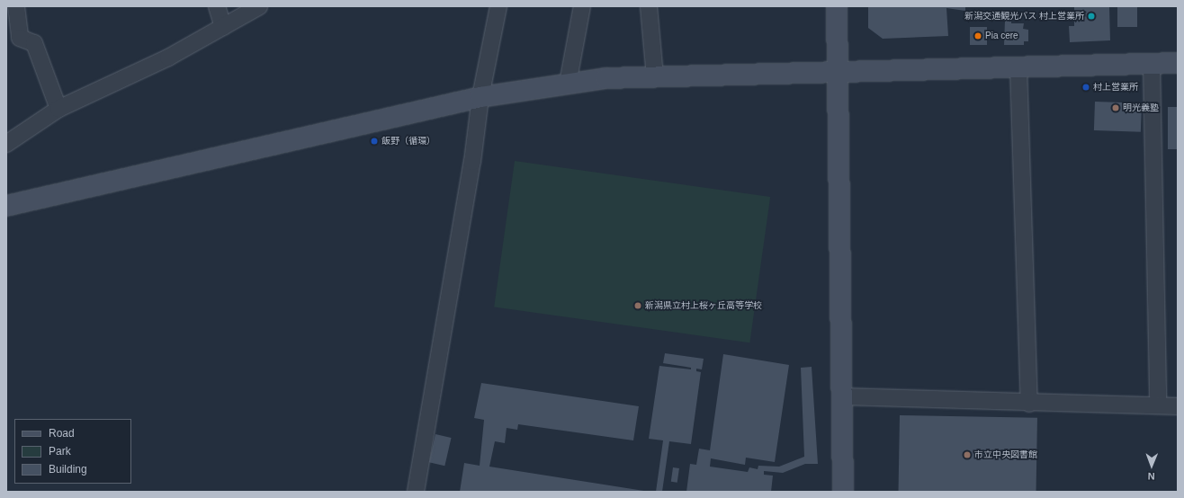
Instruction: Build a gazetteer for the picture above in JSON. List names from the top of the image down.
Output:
{
  "places": [
    "新潟交通観光バス 村上営業所",
    "Pia cere",
    "村上営業所",
    "明光義塾",
    "飯野（循環）",
    "新潟県立村上桜ヶ丘高等学校",
    "市立中央図書館"
  ],
  "legend": ["Road", "Park", "Building"],
  "north": "bottom"
}
